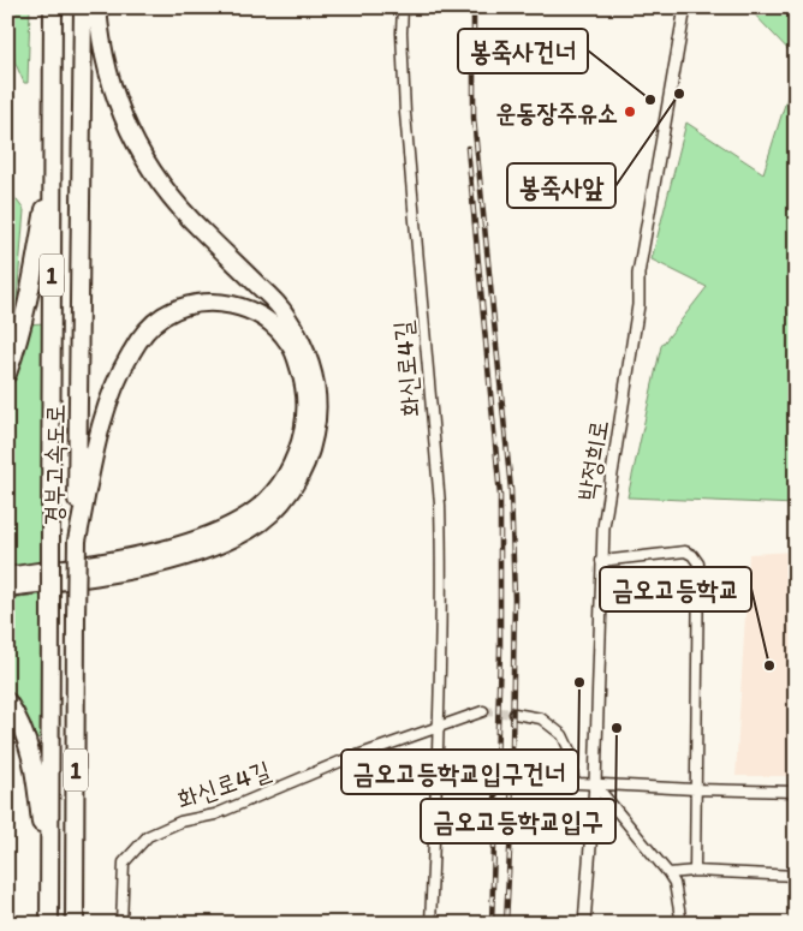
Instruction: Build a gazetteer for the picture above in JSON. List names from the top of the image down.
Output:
{
  "streets": {
    "highway": ["1", "경부고속도로"],
    "street": ["화신로4길", "박정희로"]
  },
  "places": [
    "봉죽사앞",
    "봉죽사건너",
    "운동장주유소",
    "금오고등학교",
    "금오고등학교입구건너",
    "금오고등학교입구"
  ]
}
